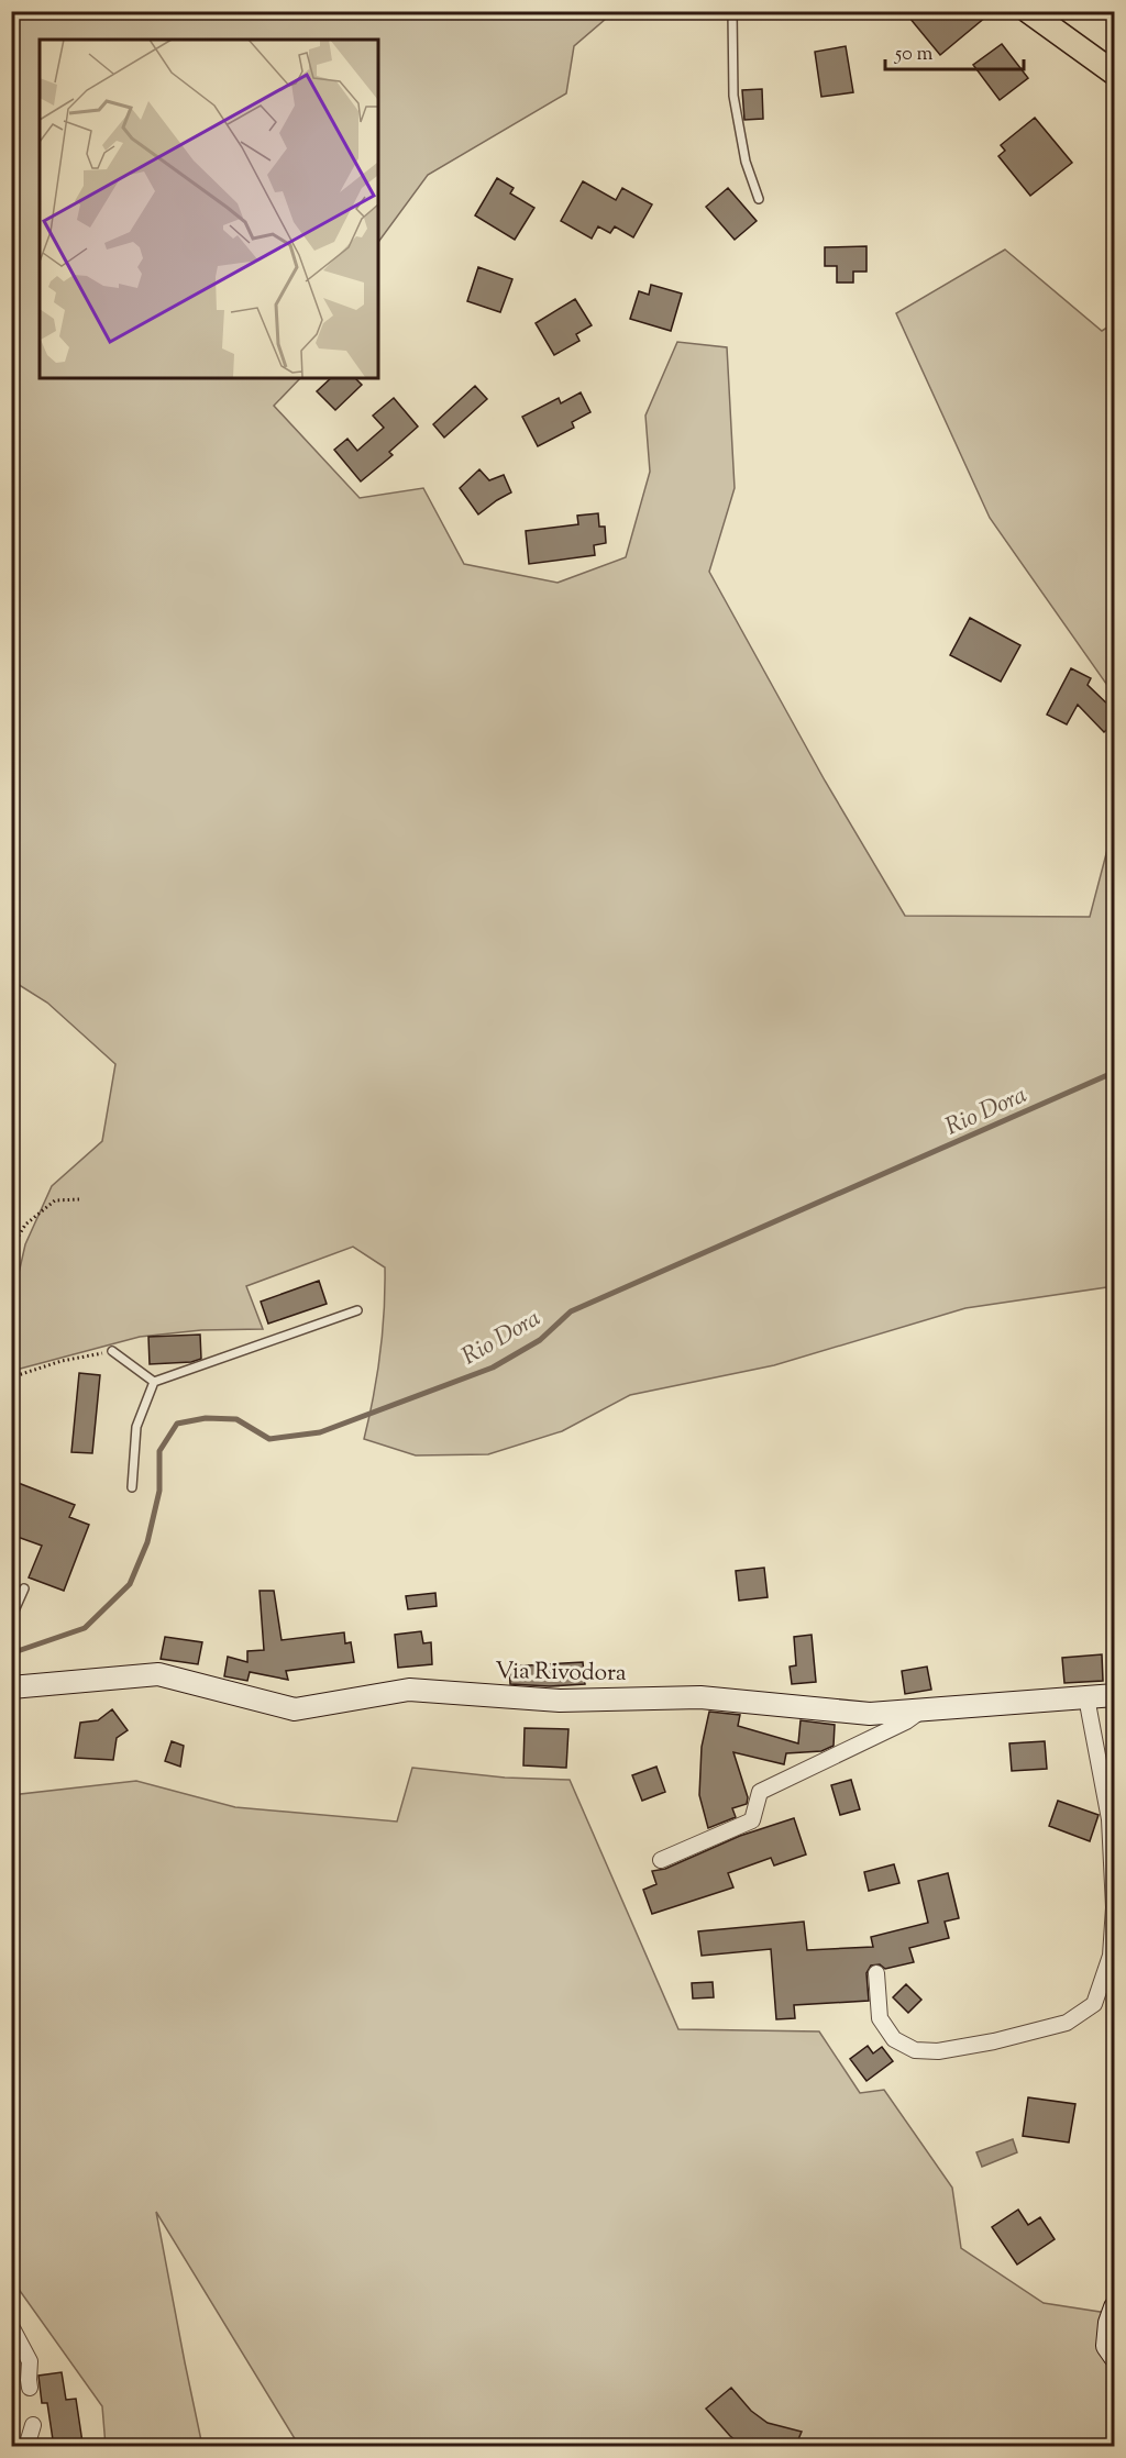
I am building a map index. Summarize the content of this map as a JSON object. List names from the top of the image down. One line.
{"streets":{"street":["Via Rivodora"]},"water":["Rio Dora"],"scale_bar":"50 m"}
